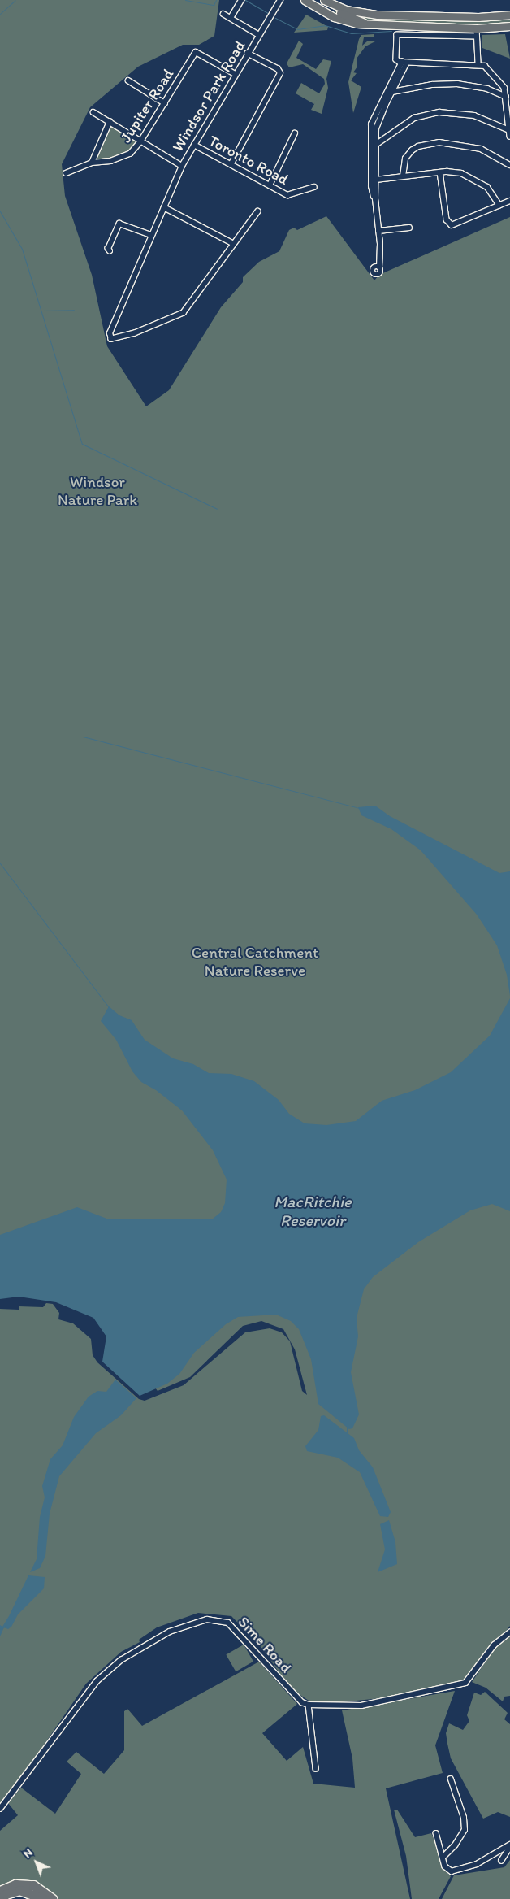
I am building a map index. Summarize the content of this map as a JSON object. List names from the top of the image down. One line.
{"streets":{"street":["Windsor Park Road","Jupiter Road","Toronto Road","Sime Road"]},"crossings":[["Windsor Park Road","Jupiter Road"],["Windsor Park Road","Toronto Road"]],"water":["MacRitchie Reservoir"],"parks":["Windsor Nature Park","Central Catchment Nature Reserve"],"north":"top left"}
